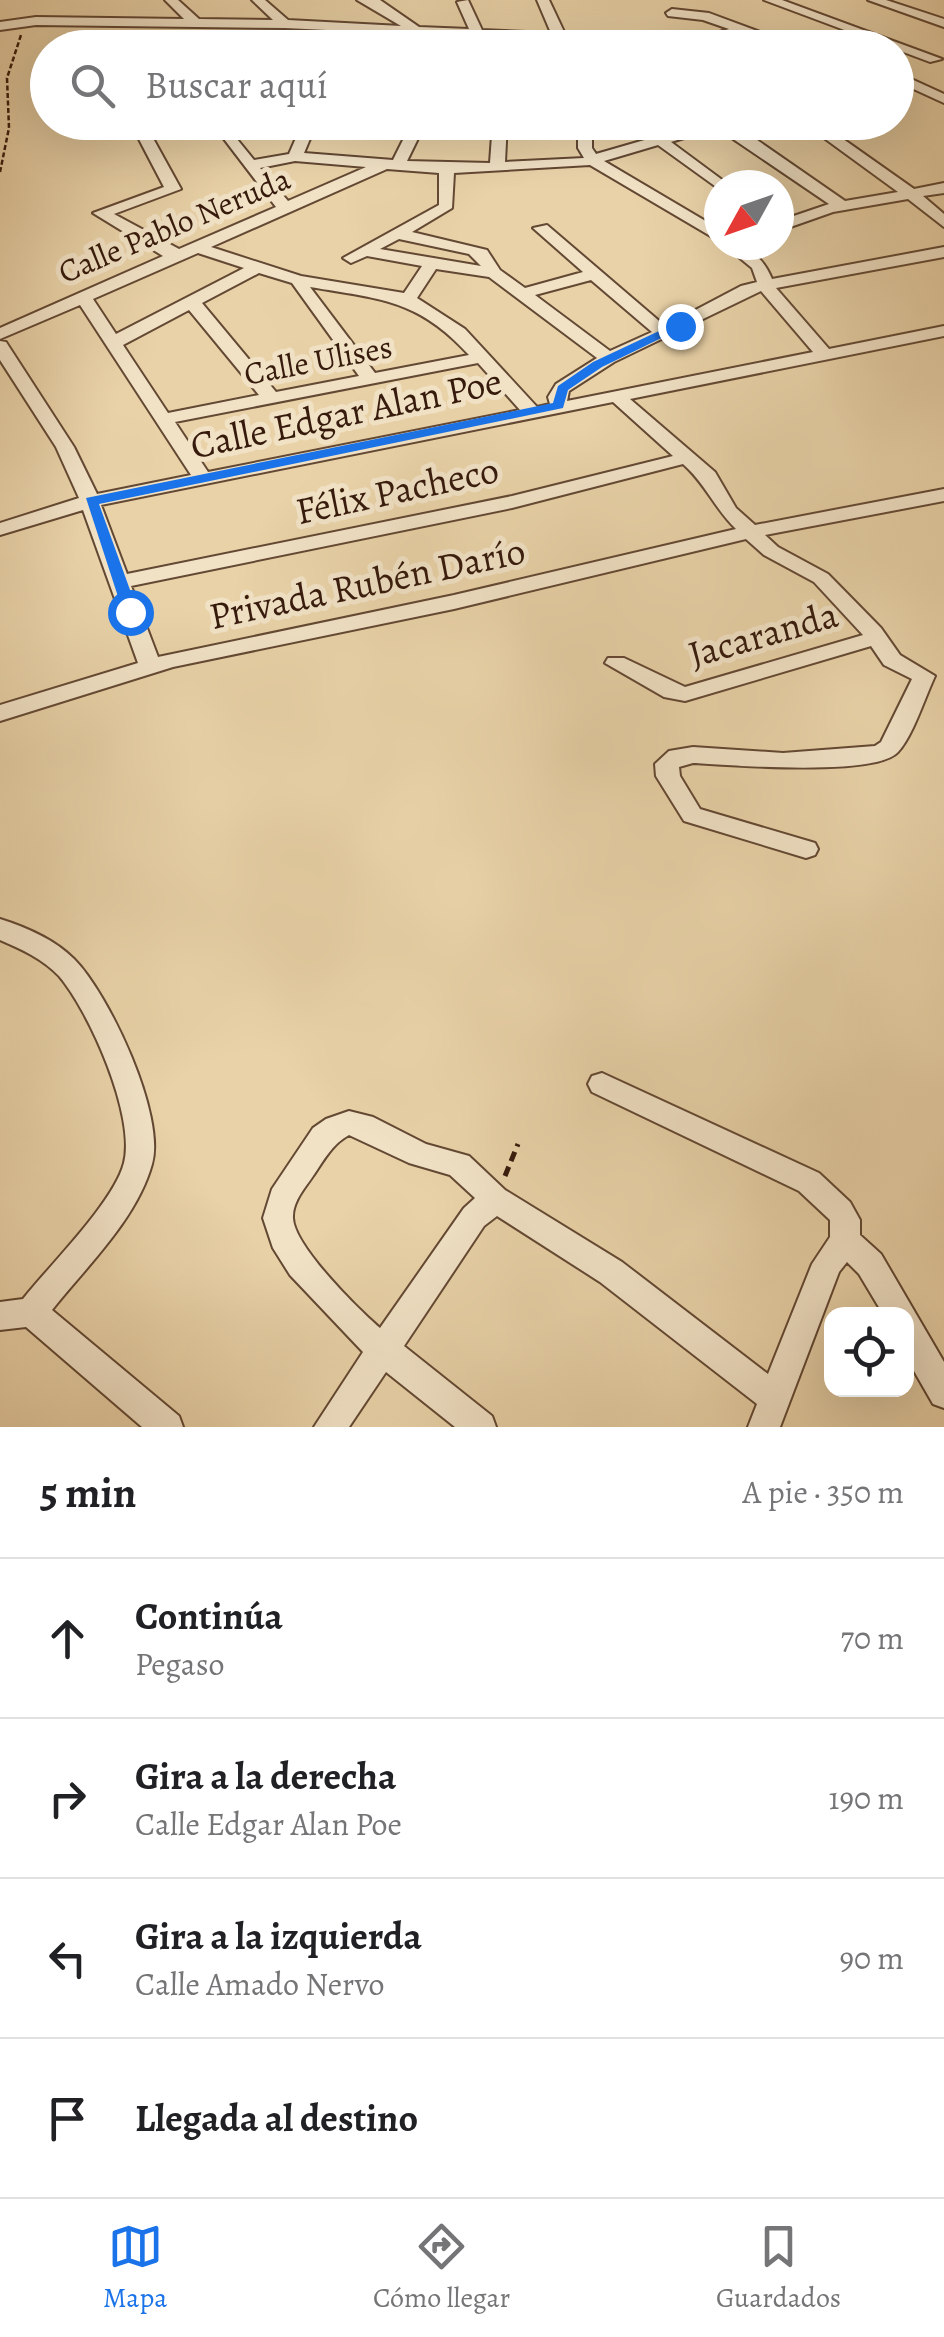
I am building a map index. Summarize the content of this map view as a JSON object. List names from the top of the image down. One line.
{"streets":{"street":["Calle Pablo Neruda","Calle Ulises","Calle Edgar Alan Poe","Félix Pacheco","Privada Rubén Darío","Jacaranda"]},"north":"bottom left","page":{"search":"Buscar aquí","heading":["5 min","A pie · 350 m"],"list":[["Continúa","Pegaso","70 m"],["Gira a la derecha","Calle Edgar Alan Poe","190 m"],["Gira a la izquierda","Calle Amado Nervo","90 m"],"Llegada al destino"],"nav":["Mapa","Cómo llegar","Guardados"]}}
